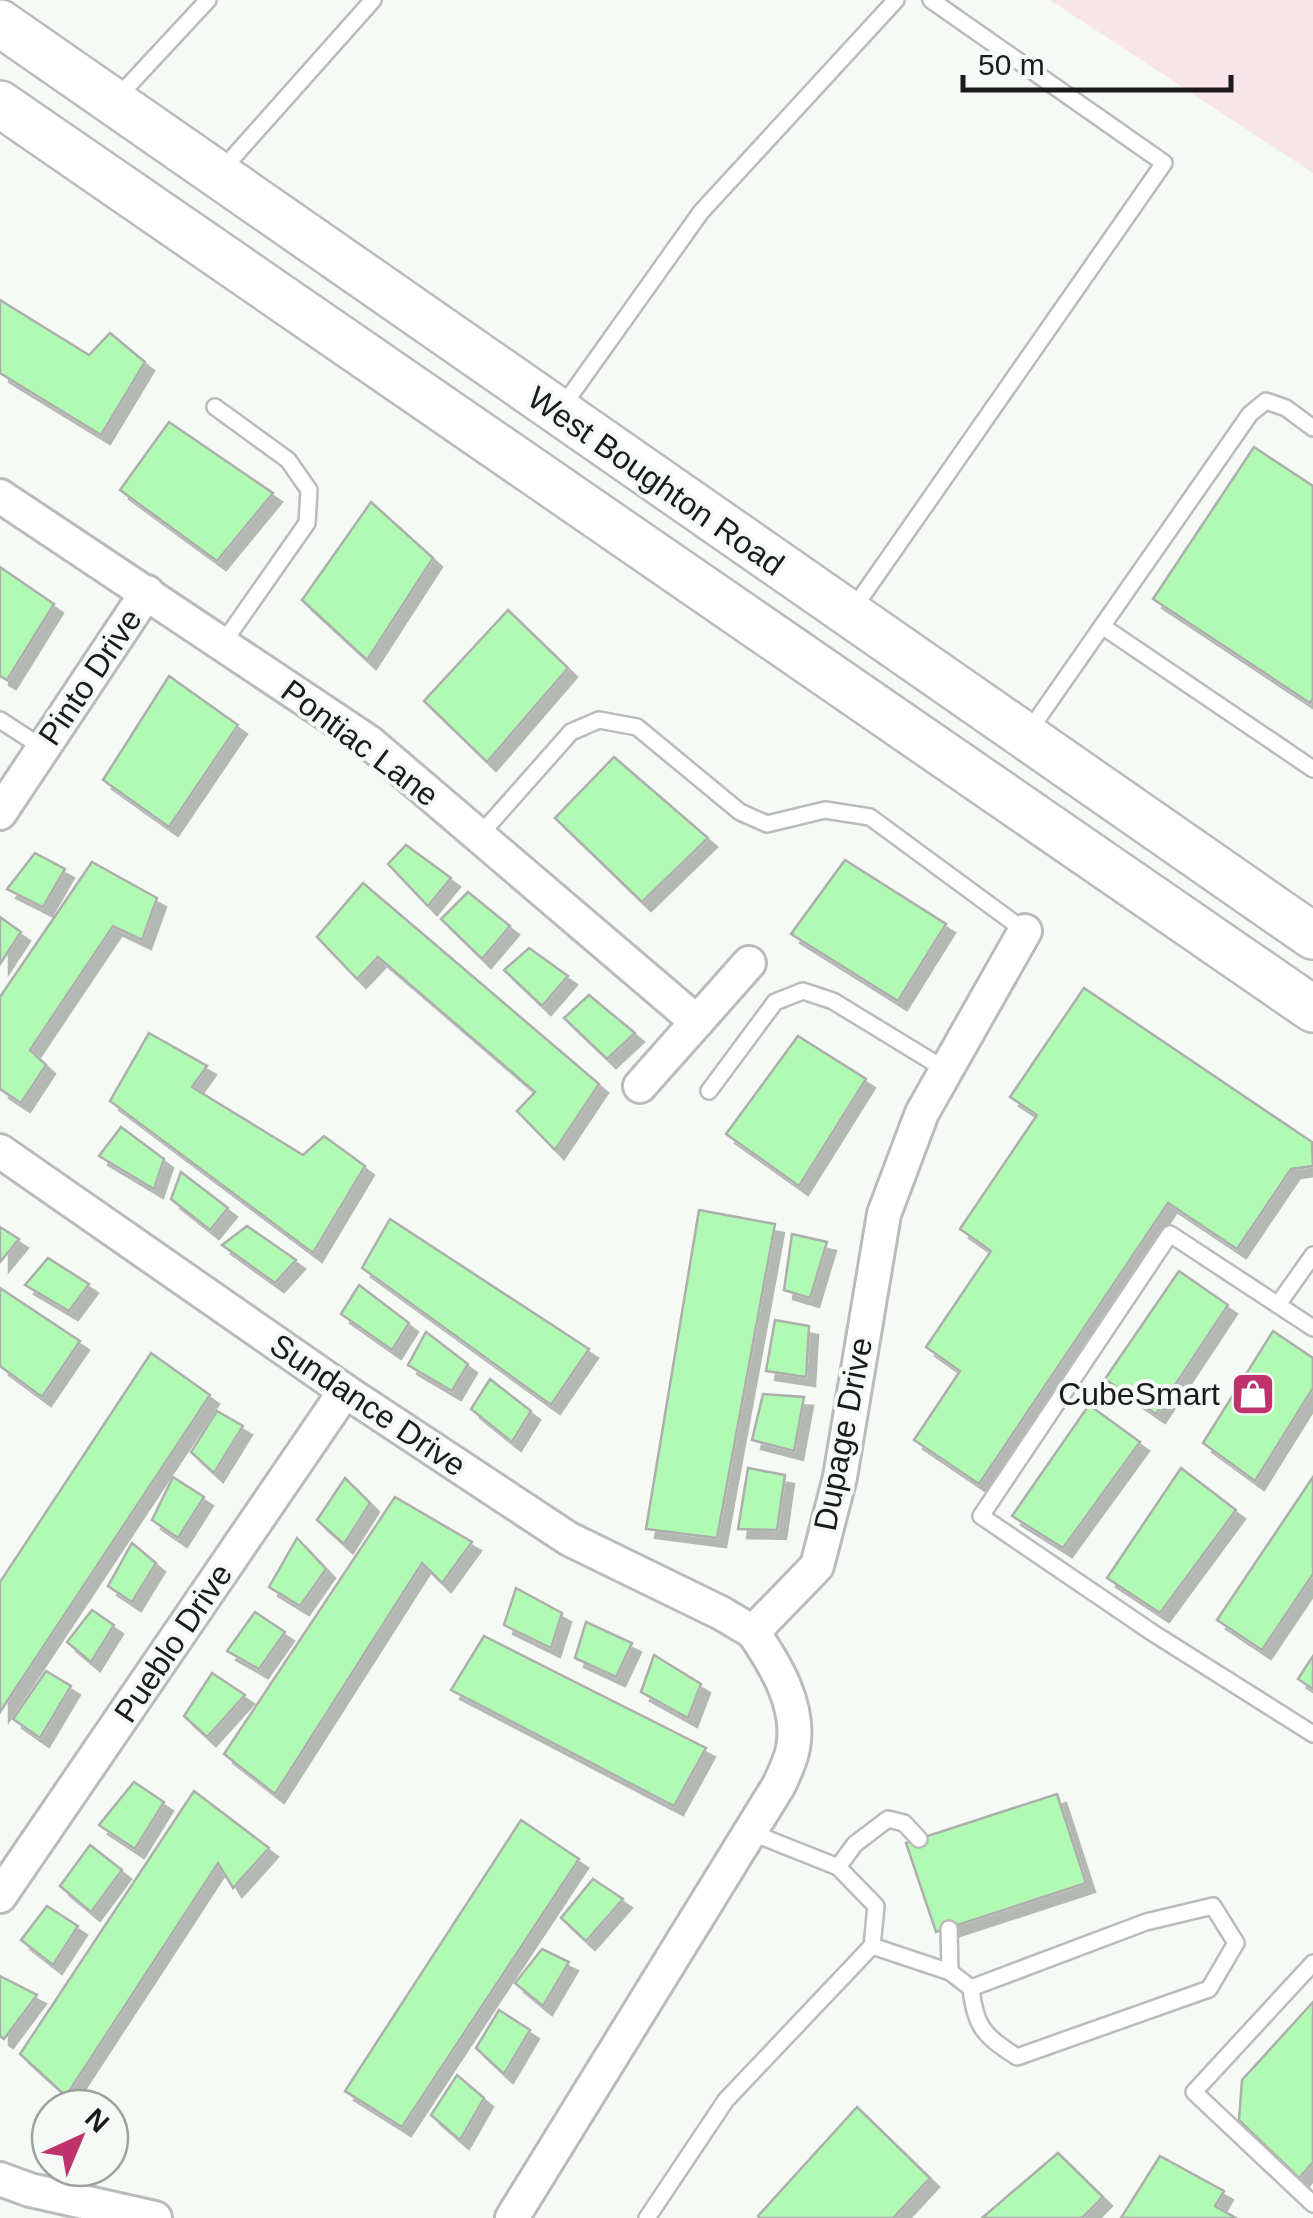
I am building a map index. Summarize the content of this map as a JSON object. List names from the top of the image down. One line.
{"streets":{"main road":["West Boughton Road"],"street":["Pinto Drive","Pontiac Lane","Sundance Drive","Dupage Drive","Pueblo Drive"]},"crossings":[["Pinto Drive","Pontiac Lane"],["Sundance Drive","Dupage Drive"],["Sundance Drive","Pueblo Drive"]],"places":{"shop":["CubeSmart"]},"scale_bar":"50 m","north":"top right"}
